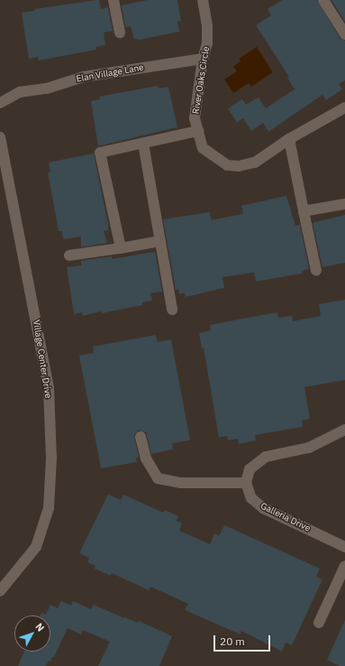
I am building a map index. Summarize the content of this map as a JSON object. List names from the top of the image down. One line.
{"streets":{"street":["Elan Village Lane","River Oaks Circle","Village Center Drive","Galleria Drive"]},"crossings":[["Elan Village Lane","River Oaks Circle"]],"scale_bar":"20 m","north":"top right"}
